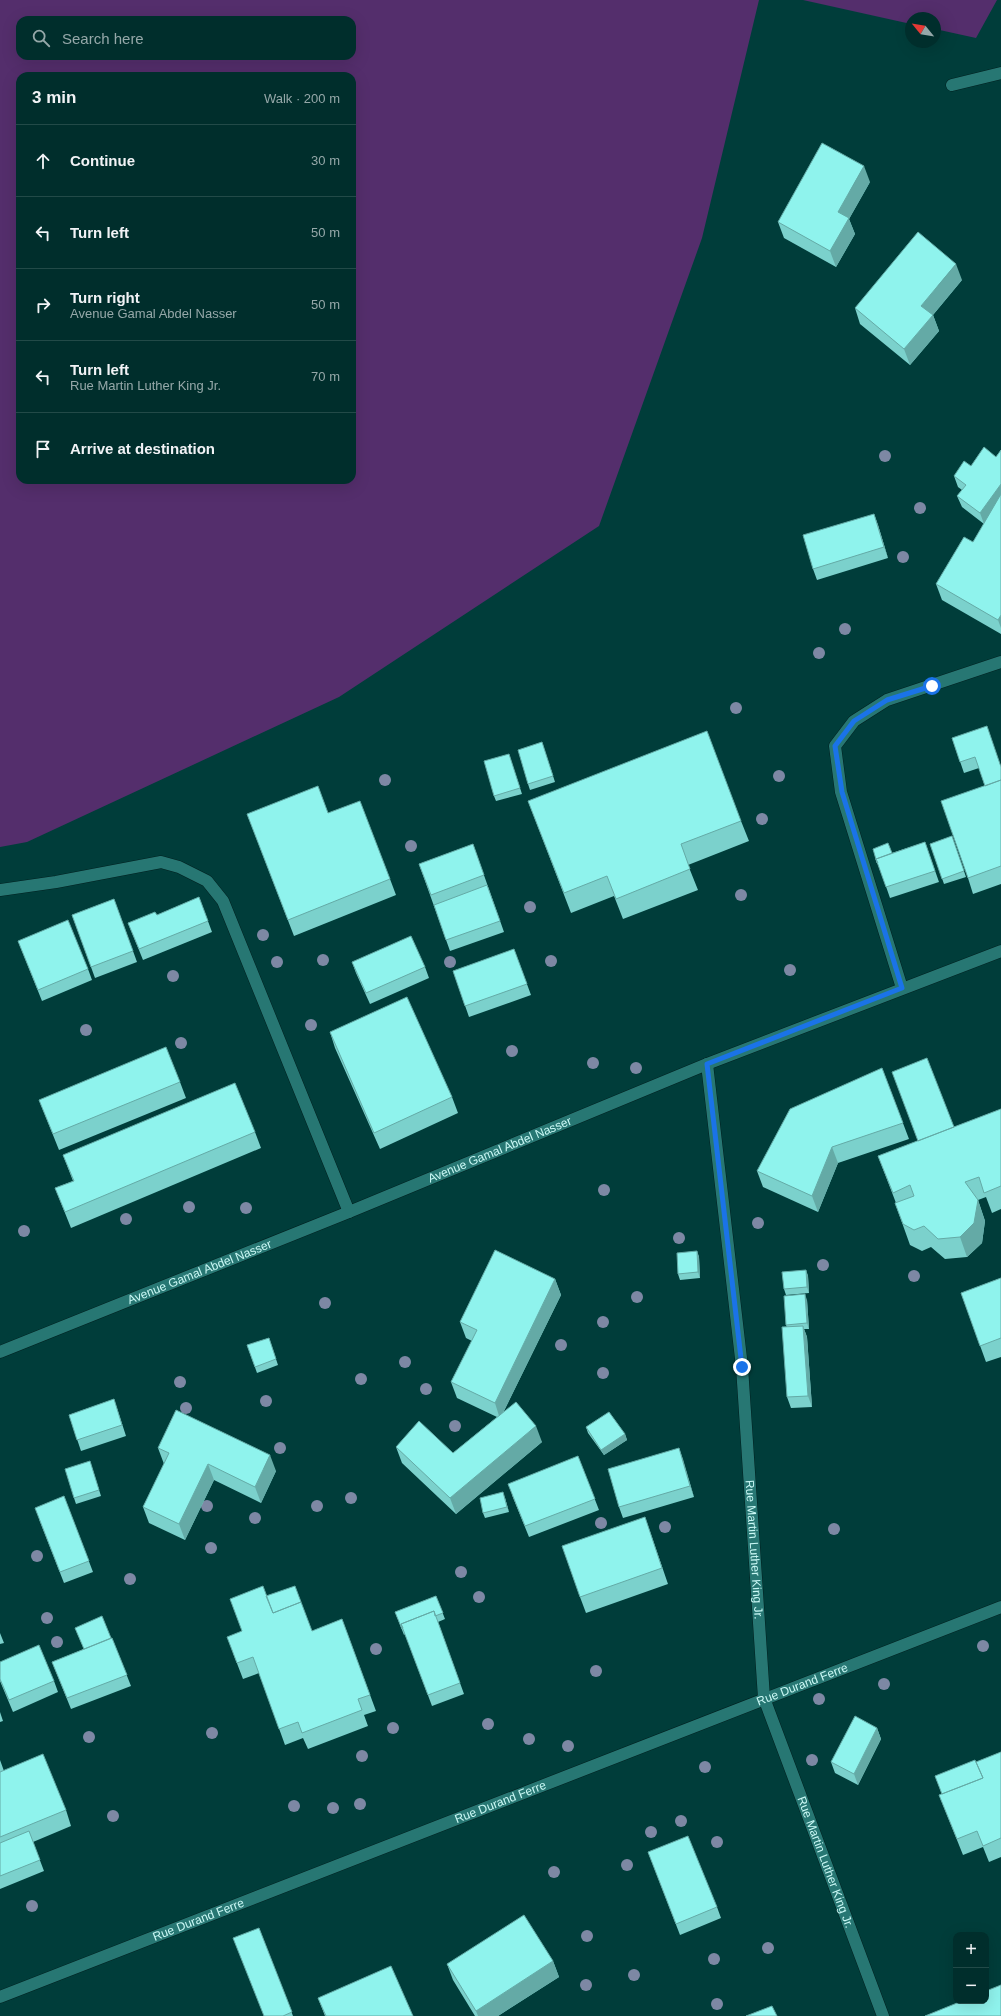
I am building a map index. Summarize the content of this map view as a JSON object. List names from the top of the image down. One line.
{"streets":{"street":["Avenue Gamal Abdel Nasser","Rue Martin Luther King Jr.","Rue Durand Ferre"]},"crossings":[["Avenue Gamal Abdel Nasser","Rue Martin Luther King Jr."],["Rue Martin Luther King Jr.","Rue Durand Ferre"]],"north":"top left","page":{"search":"Search here","heading":["3 min","Walk · 200 m"],"list":[["Continue","30 m"],["Turn left","50 m"],["Turn right","Avenue Gamal Abdel Nasser","50 m"],["Turn left","Rue Martin Luther King Jr.","70 m"],"Arrive at destination"],"map_buttons":["+","−"]}}
